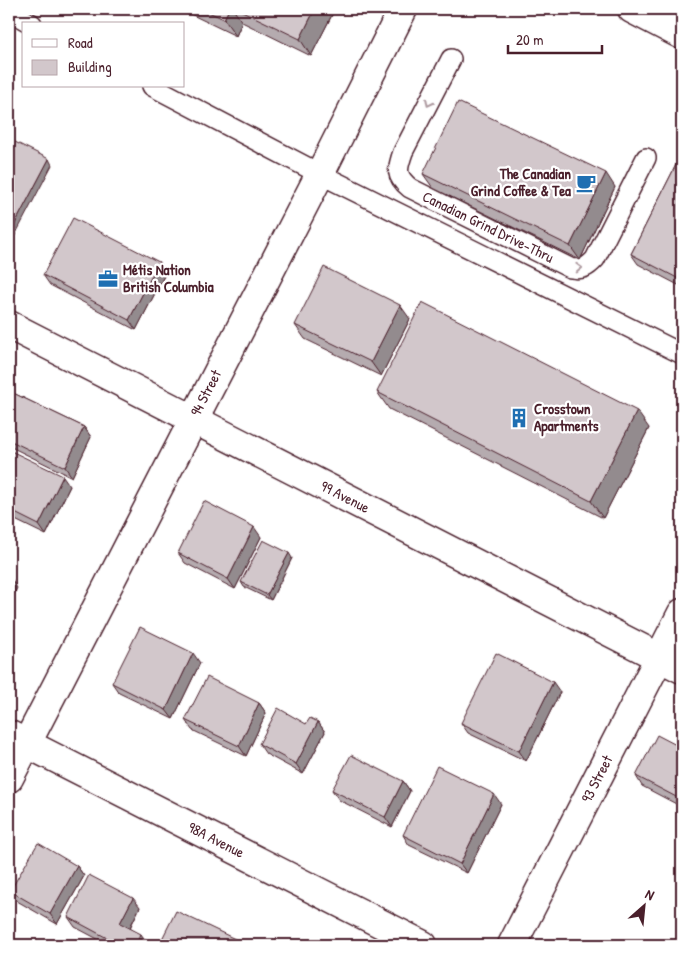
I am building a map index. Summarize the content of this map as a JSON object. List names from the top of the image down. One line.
{"streets":{"street":["94 Street","99 Avenue","93 Street","98A Avenue"],"lane":["Canadian Grind Drive-Thru"]},"crossings":[["94 Street","99 Avenue"],["94 Street","98A Avenue"],["99 Avenue","93 Street"]],"places":{"cafe":["The Canadian Grind Coffee & Tea"],"office":["Métis Nation British Columbia"],"building":["Crosstown Apartments"]},"legend":["Road","Building"],"scale_bar":"20 m","north":"top right"}
